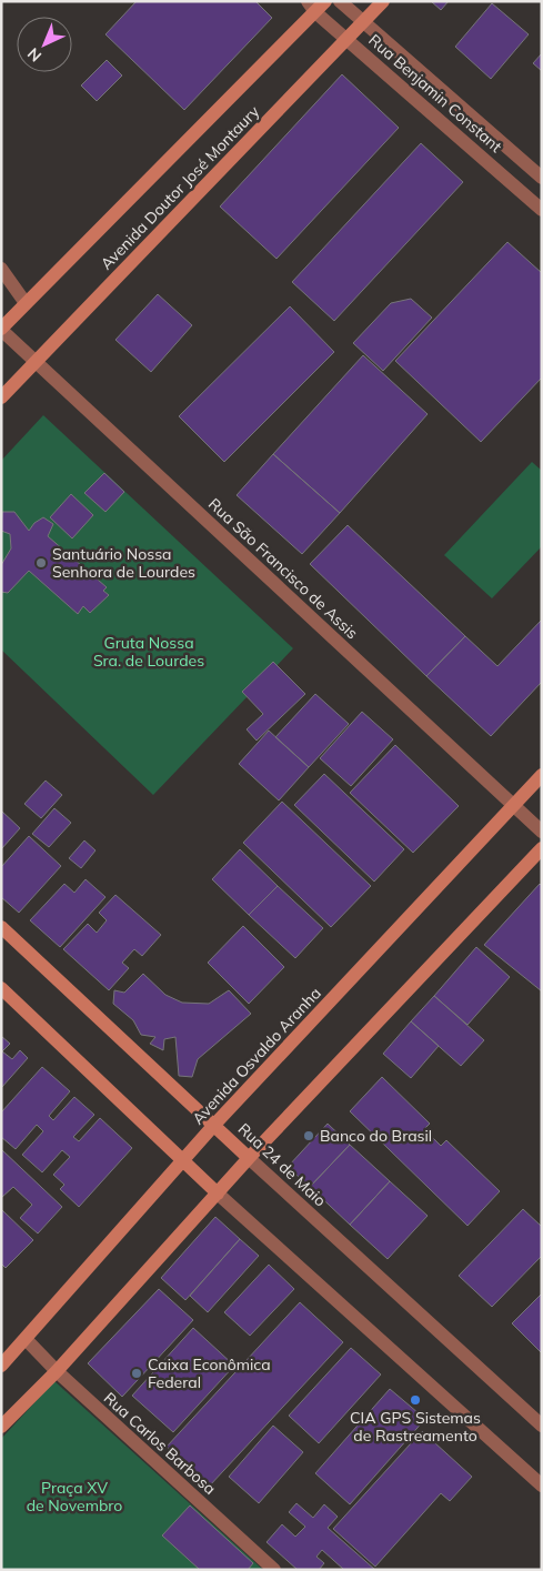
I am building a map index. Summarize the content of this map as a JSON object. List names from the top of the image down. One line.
{"streets":{"street":["Rua Benjamin Constant","Avenida Doutor José Montaury","Rua São Francisco de Assis","Avenida Osvaldo Aranha","Rua 24 de Maio","Rua Carlos Barbosa"]},"crossings":[["Rua Benjamin Constant","Avenida Doutor José Montaury"],["Avenida Doutor José Montaury","Rua São Francisco de Assis"],["Rua São Francisco de Assis","Avenida Osvaldo Aranha"],["Avenida Osvaldo Aranha","Rua 24 de Maio"],["Avenida Osvaldo Aranha","Rua Carlos Barbosa"]],"parks":["Gruta Nossa Sra. de Lourdes","Praça XV de Novembro"],"places":["Santuário Nossa Senhora de Lourdes","Banco do Brasil","Caixa Econômica Federal","CIA GPS Sistemas de Rastreamento"],"north":"bottom left"}
